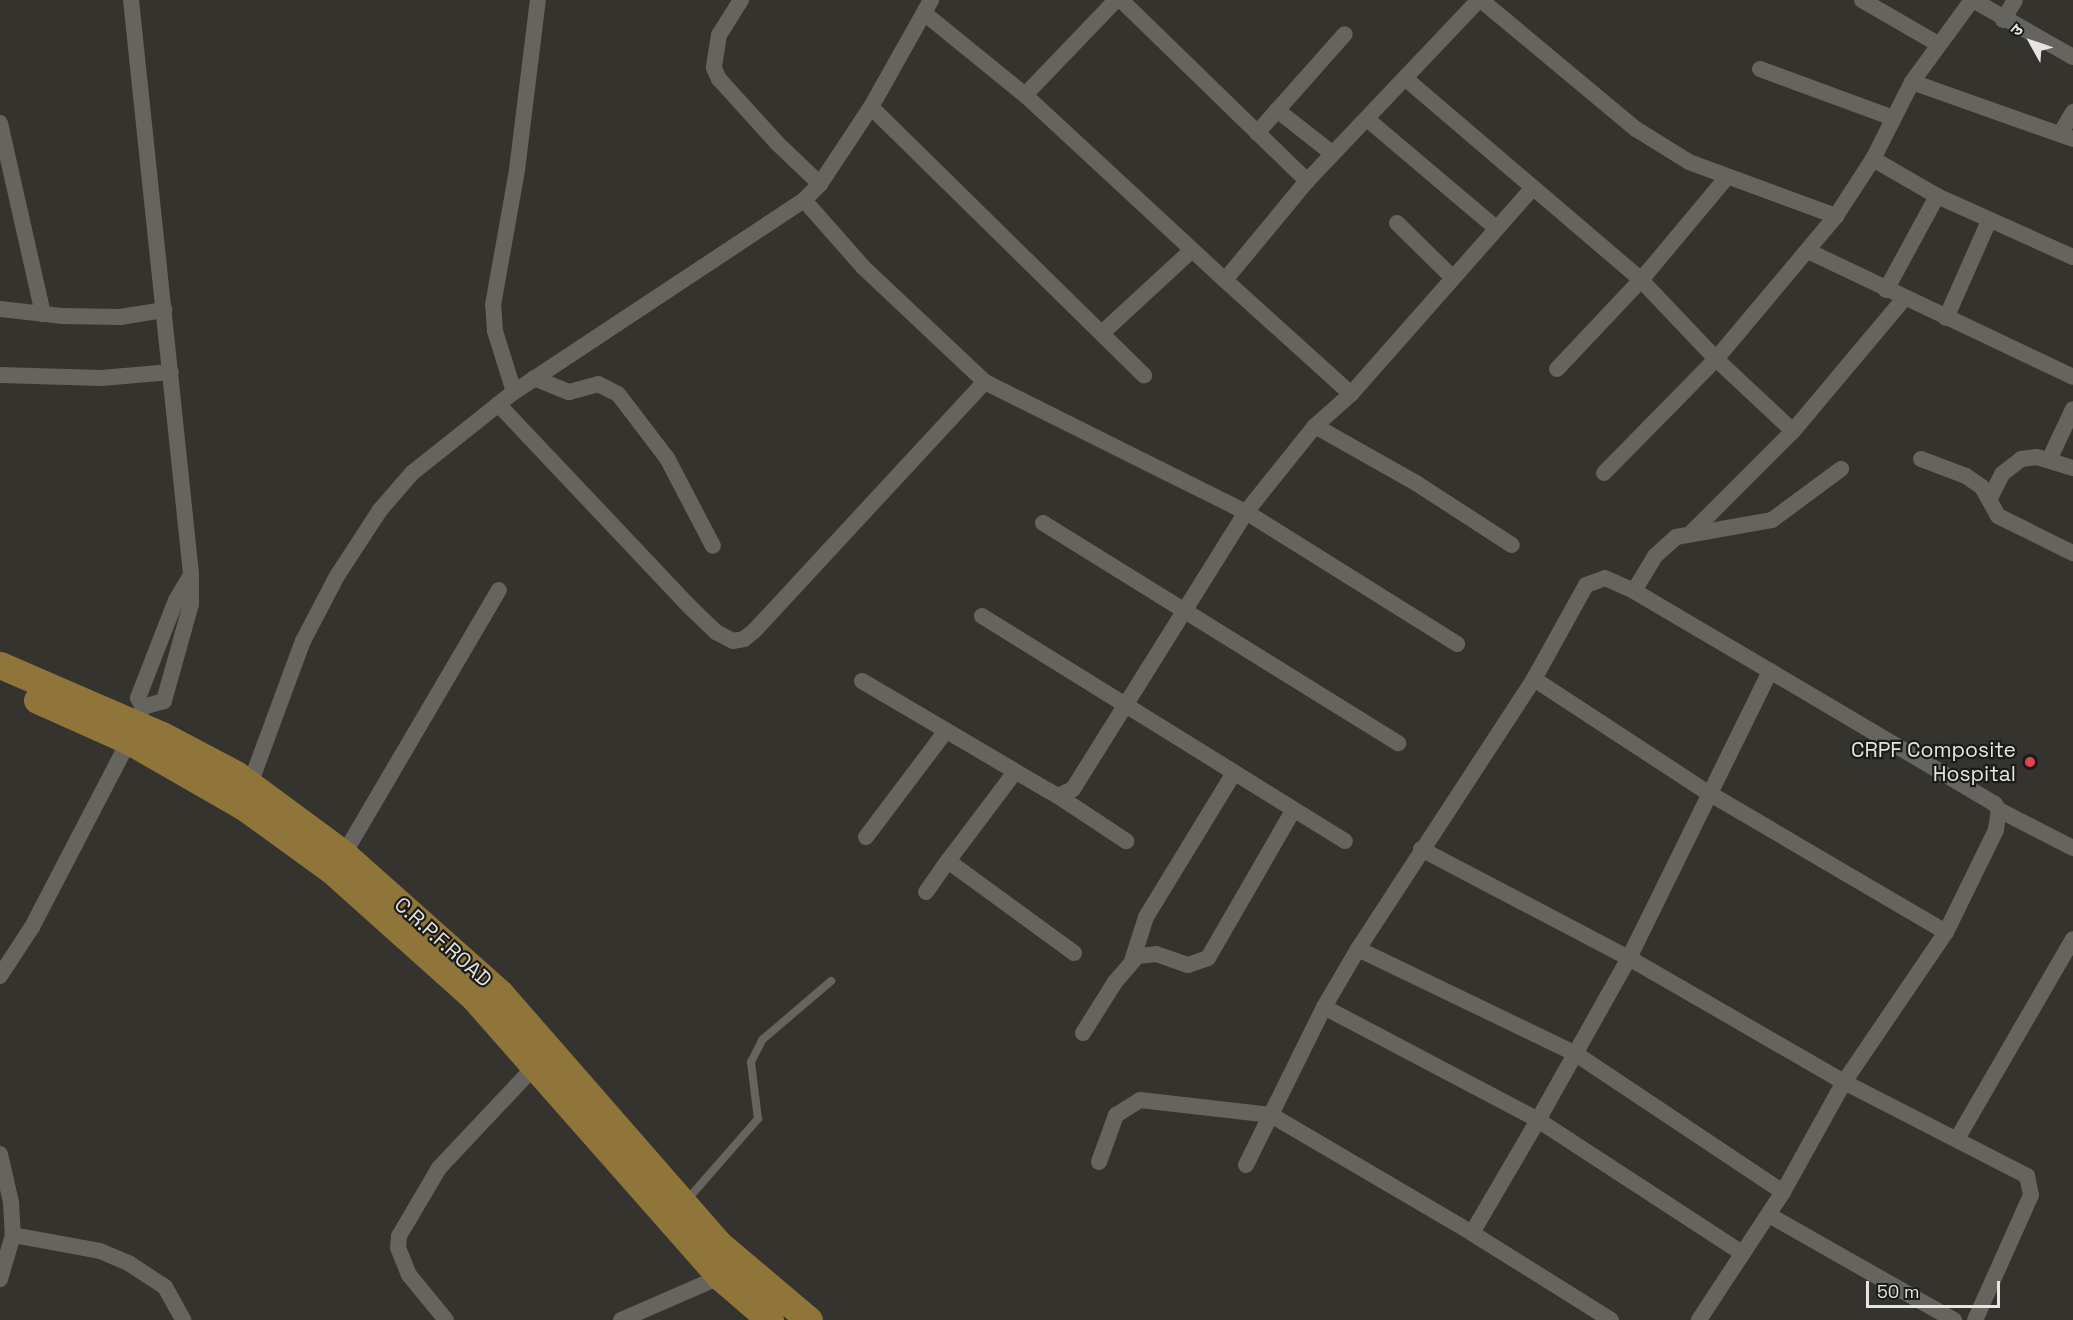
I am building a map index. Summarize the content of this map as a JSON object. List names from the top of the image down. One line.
{"streets":{"main road":["C.R.P.F.ROAD"]},"places":["CRPF Composite Hospital"],"scale_bar":"50 m","north":"top left"}
